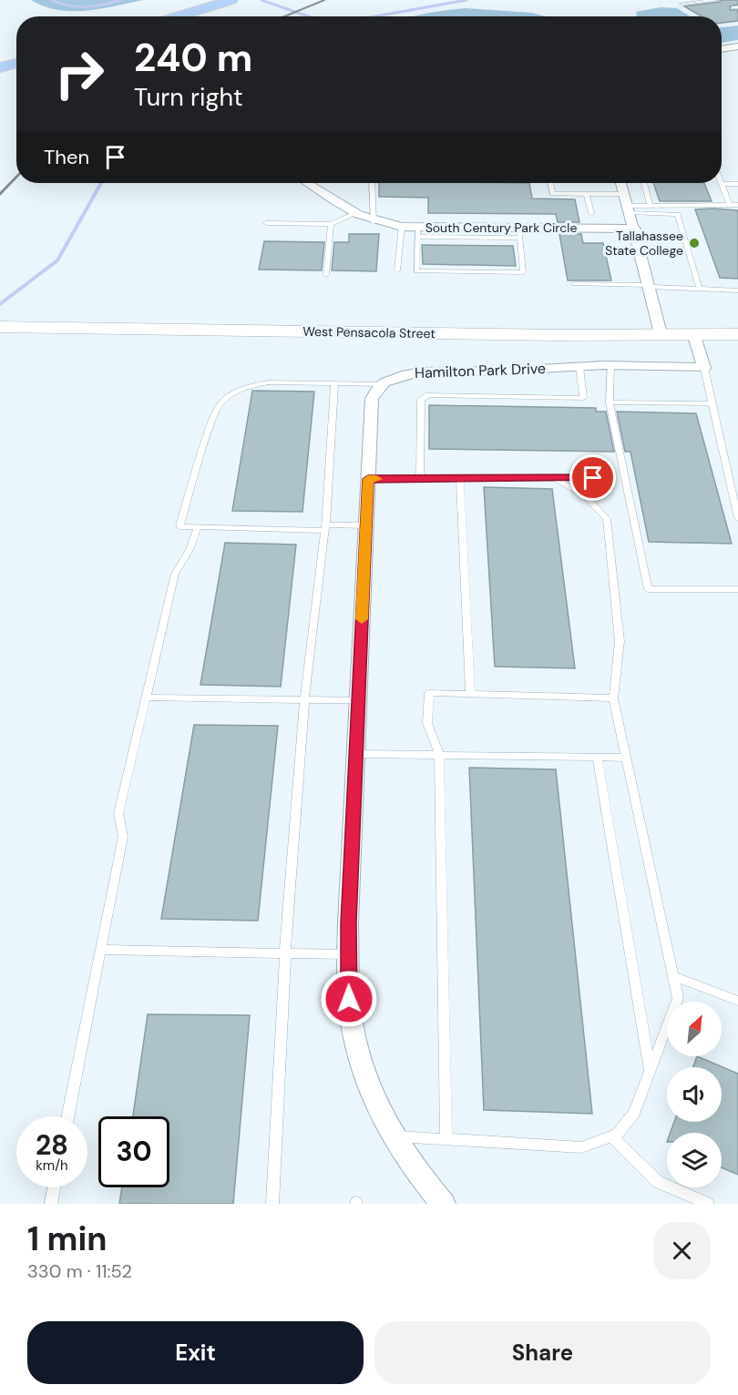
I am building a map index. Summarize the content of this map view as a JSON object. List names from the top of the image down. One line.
{"streets":{"main road":["West Pensacola Street"],"street":["South Century Park Circle","Hamilton Park Drive"]},"places":["Tallahassee State College"],"north":"top right","page":{"turn":["240 m","Turn right"],"then":"Then","speed":"28 km/h","limit":"30","heading":["1 min","330 m · 11:52"],"buttons":["Exit","Share"]}}
